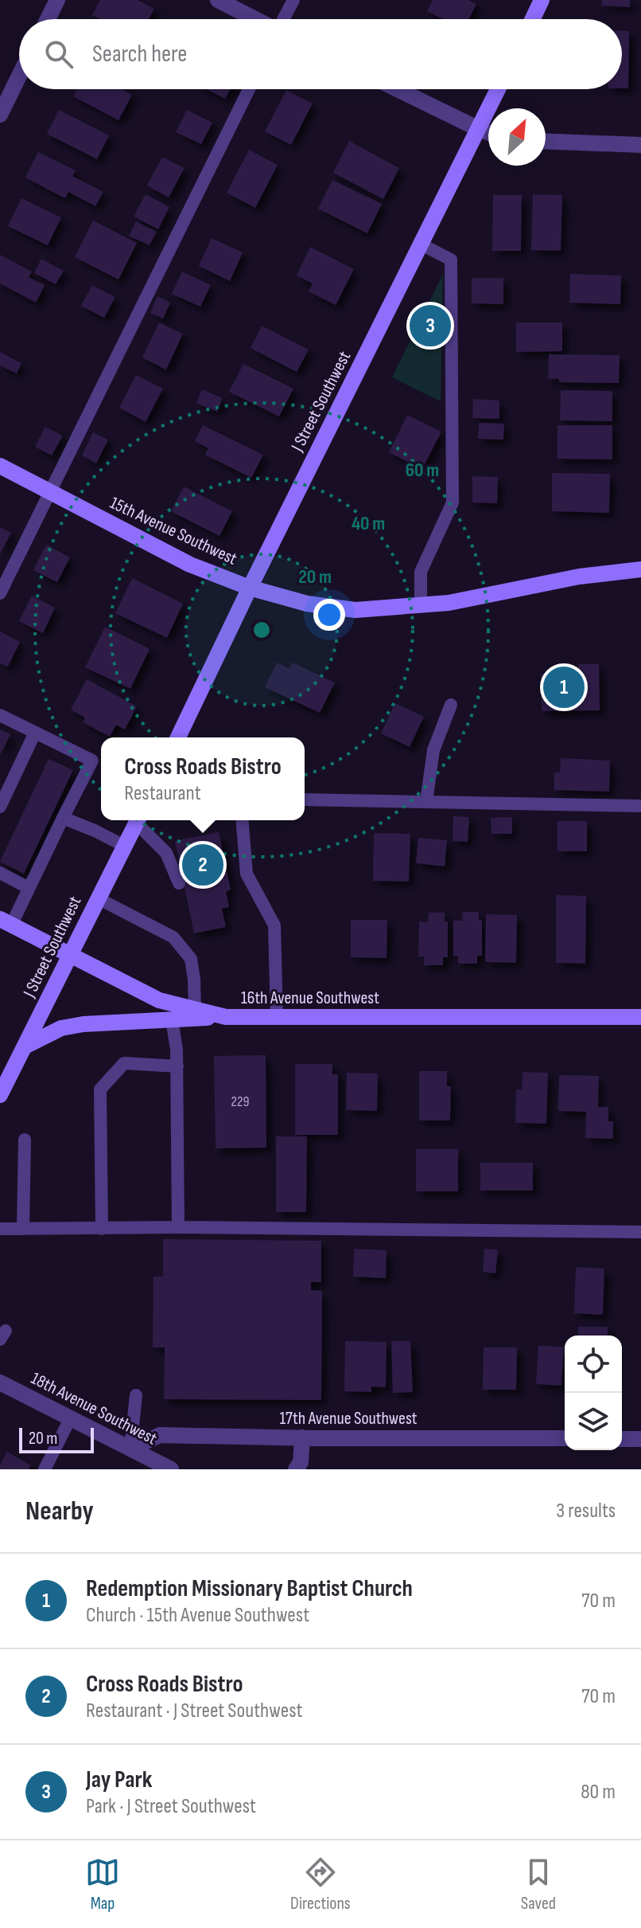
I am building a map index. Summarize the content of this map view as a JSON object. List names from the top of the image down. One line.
{"streets":{"main road":["J Street Southwest","15th Avenue Southwest","16th Avenue Southwest"],"street":["18th Avenue Southwest","17th Avenue Southwest"]},"crossings":[["J Street Southwest","15th Avenue Southwest"],["J Street Southwest","16th Avenue Southwest"],["18th Avenue Southwest","17th Avenue Southwest"]],"house_numbers":["229"],"scale_bar":"20 m","north":"top right","page":{"search":"Search here","pins":["3","1","2"],"popup":["Cross Roads Bistro","Restaurant"],"scale":"20 m","heading":["Nearby","3 results"],"list":[{"mark":"1","name":"Redemption Missionary Baptist Church","note":"Church · 15th Avenue Southwest","value":"70 m"},{"mark":"2","name":"Cross Roads Bistro","note":"Restaurant · J Street Southwest","value":"70 m"},{"mark":"3","name":"Jay Park","note":"Park · J Street Southwest","value":"80 m"}],"nav":["Map","Directions","Saved"]},"rings":["60 m","40 m","20 m"]}
